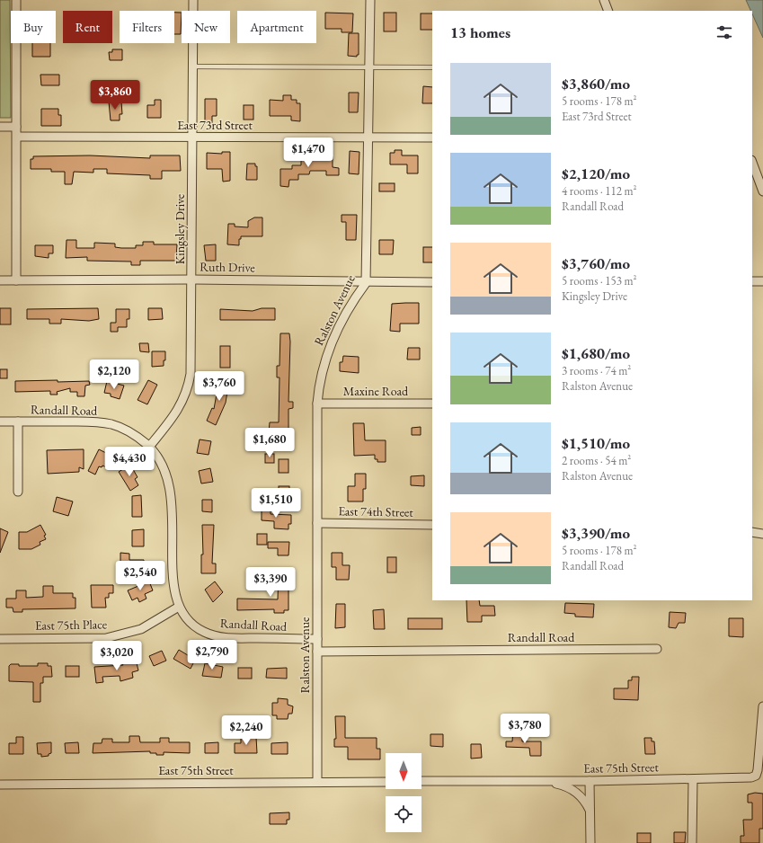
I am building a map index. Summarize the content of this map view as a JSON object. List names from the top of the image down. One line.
{"streets":{"street":["East 73rd Street","Kingsley Drive","Ruth Drive","Ralston Avenue","Maxine Road","Randall Road","East 74th Street","East 75th Place","East 75th Street"]},"crossings":[["East 73rd Street","Kingsley Drive"],["East 73rd Street","Ralston Avenue"],["Kingsley Drive","Ruth Drive"],["Kingsley Drive","Randall Road"],["Ruth Drive","Ralston Avenue"],["Ralston Avenue","Maxine Road"],["Ralston Avenue","Randall Road"],["Ralston Avenue","East 74th Street"],["Ralston Avenue","East 75th Street"],["Randall Road","East 75th Place"]],"north":"bottom","page":{"chip":["Buy","Rent","Filters","New","Apartment"],"heading":"13 homes","list":[{"name":"$3,860/mo","note":"5 rooms · 178 m² · East 73rd Street"},{"name":"$2,120/mo","note":"4 rooms · 112 m² · Randall Road"},{"name":"$3,760/mo","note":"5 rooms · 153 m² · Kingsley Drive"},{"name":"$1,680/mo","note":"3 rooms · 74 m² · Ralston Avenue"},{"name":"$1,510/mo","note":"2 rooms · 54 m² · Ralston Avenue"},{"name":"$3,390/mo","note":"5 rooms · 178 m² · Randall Road"}],"price":["$3,860","$1,470","$2,120","$3,760","$1,680","$4,430","$1,510","$2,540","$3,390","$2,790","$3,020","$3,780","$2,240"]}}
